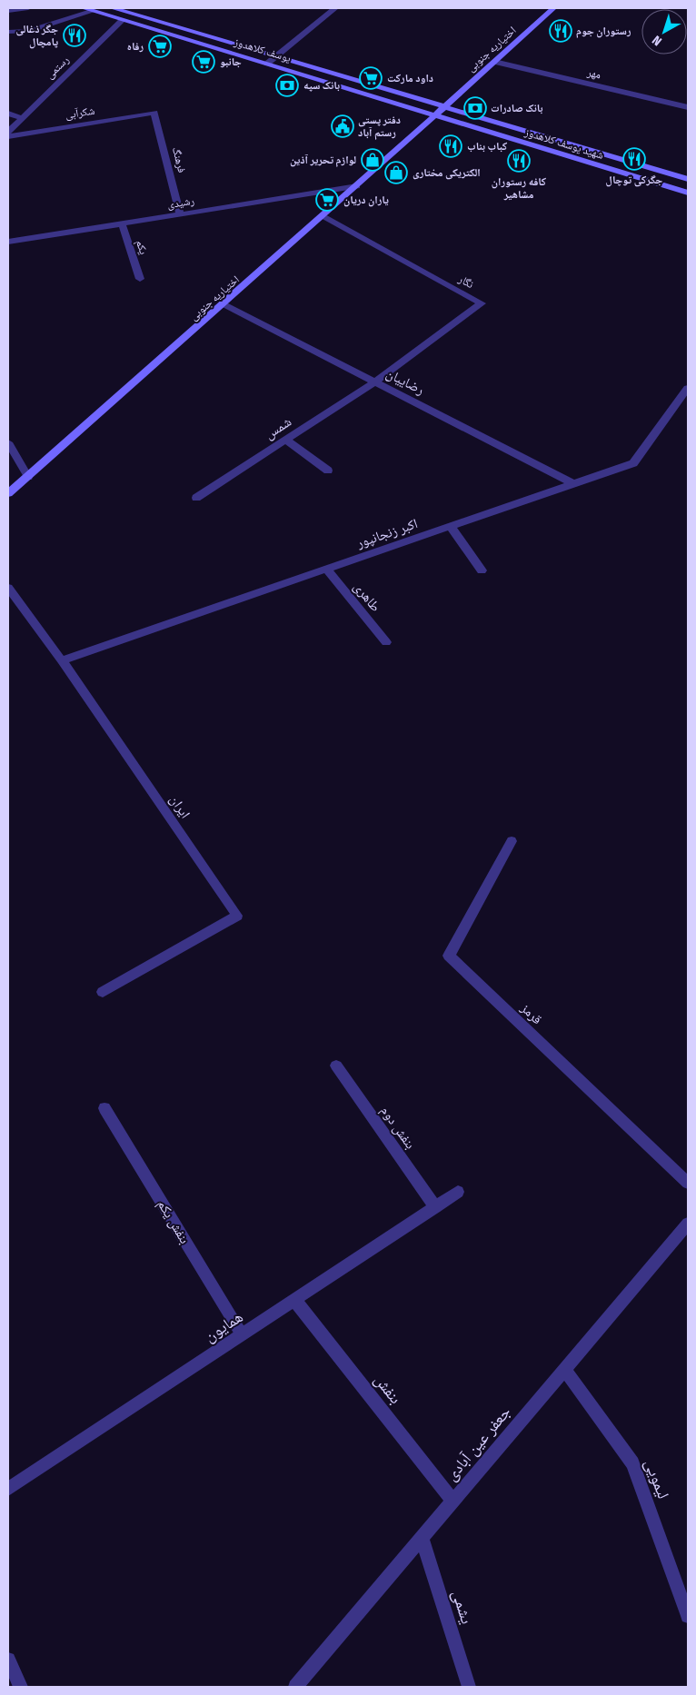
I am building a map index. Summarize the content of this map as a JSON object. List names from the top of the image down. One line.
{"streets":{"main road":["اختیاریه جنوبی","یوسف کلاهدوز","شهید یوسف کلاهدوز"],"street":["رستمی","مهر","شکرآبی","فرهنگ","رشیدی","یکم","نگار","رضاییان","شمس","اکبر زنجانپور","طاهری","ایران","قرمز","بنفش دوم","بنفش یکم","همایون","بنفش","جعفر عین آبادی","لیمویی","یشمی"]},"crossings":[["اختیاریه جنوبی","یوسف کلاهدوز"],["اختیاریه جنوبی","مهر"],["اختیاریه جنوبی","شهید یوسف کلاهدوز"],["اختیاریه جنوبی","رشیدی"],["اختیاریه جنوبی","نگار"],["اختیاریه جنوبی","رضاییان"],["یوسف کلاهدوز","رستمی"],["یوسف کلاهدوز","شهید یوسف کلاهدوز"],["شکرآبی","فرهنگ"],["فرهنگ","رشیدی"],["رشیدی","یکم"],["نگار","رضاییان"],["نگار","شمس"],["رضاییان","شمس"],["رضاییان","اکبر زنجانپور"],["اکبر زنجانپور","طاهری"],["اکبر زنجانپور","ایران"],["بنفش دوم","همایون"],["بنفش یکم","همایون"],["همایون","بنفش"],["بنفش","جعفر عین آبادی"],["جعفر عین آبادی","لیمویی"],["جعفر عین آبادی","یشمی"]],"places":{"restaurant":["رستوران جوم","جگر ذغالی پامچال","کباب بناب","جگرکی توچال","کافه رستوران مشاهیر"],"supermarket":["رفاه","جانبو","داود مارکت","یاران دریان"],"bank":["بانک سپه","بانک صادرات"],"public building":["دفتر پستی رستم آباد"],"shop":["لوازم تحریر آذین","الکتریکی مختاری"]},"north":"bottom left"}
